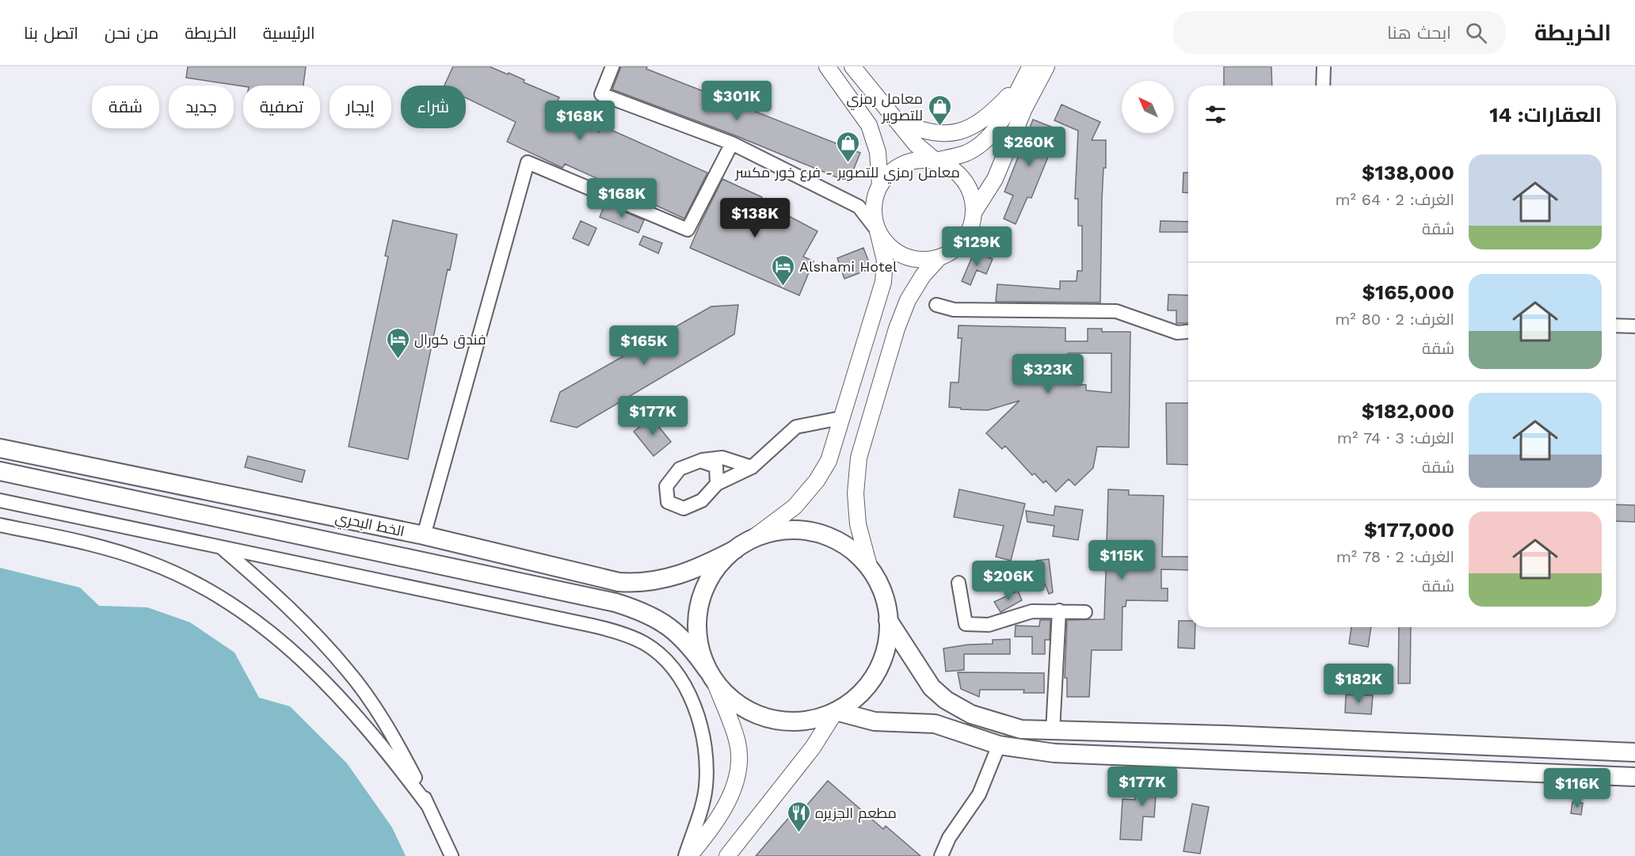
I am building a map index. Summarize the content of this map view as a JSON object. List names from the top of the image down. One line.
{"streets":{"highway":["الخط البحري"]},"places":{"shop":["معامل رمزي للتصوير","معامل رمزي للتصوير - فرع خور مكسر"],"hotel":["Alshami Hotel","فندق كورال"],"restaurant":["مطعم الجزيره"]},"north":"top left","page":{"header":"الخريطة","search":"ابحث هنا","nav":["الرئيسية","الخريطة","من نحن","اتصل بنا"],"price":["$301K","$168K","$260K","$168K","$138K","$129K","$165K","$323K","$177K","$115K","$206K","$182K","$177K","$116K"],"chip":["شراء","إيجار","تصفية","جديد","شقة"],"heading":"العقارات: 14","list":[{"name":"$138,000","note":"الغرف: 2 · 64 m² · شقة"},{"name":"$165,000","note":"الغرف: 2 · 80 m² · شقة"},{"name":"$182,000","note":"الغرف: 3 · 74 m² · شقة"},{"name":"$177,000","note":"الغرف: 2 · 78 m² · شقة"}]}}
